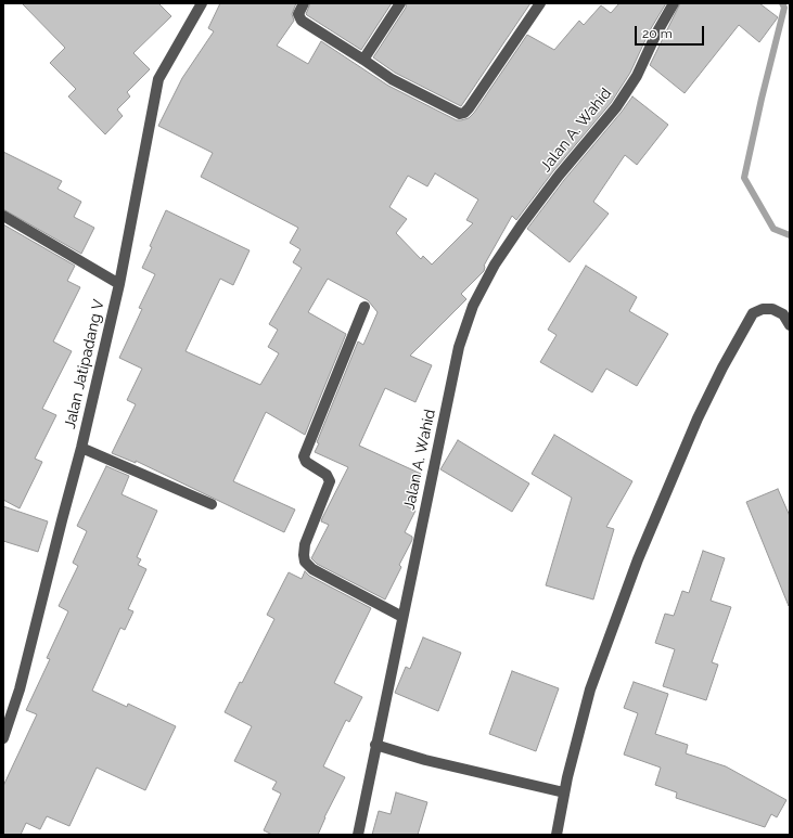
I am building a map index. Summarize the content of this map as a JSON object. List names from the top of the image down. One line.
{"streets":{"street":["Jalan A. Wahid","Jalan Jatipadang V"]},"scale_bar":"20 m"}
